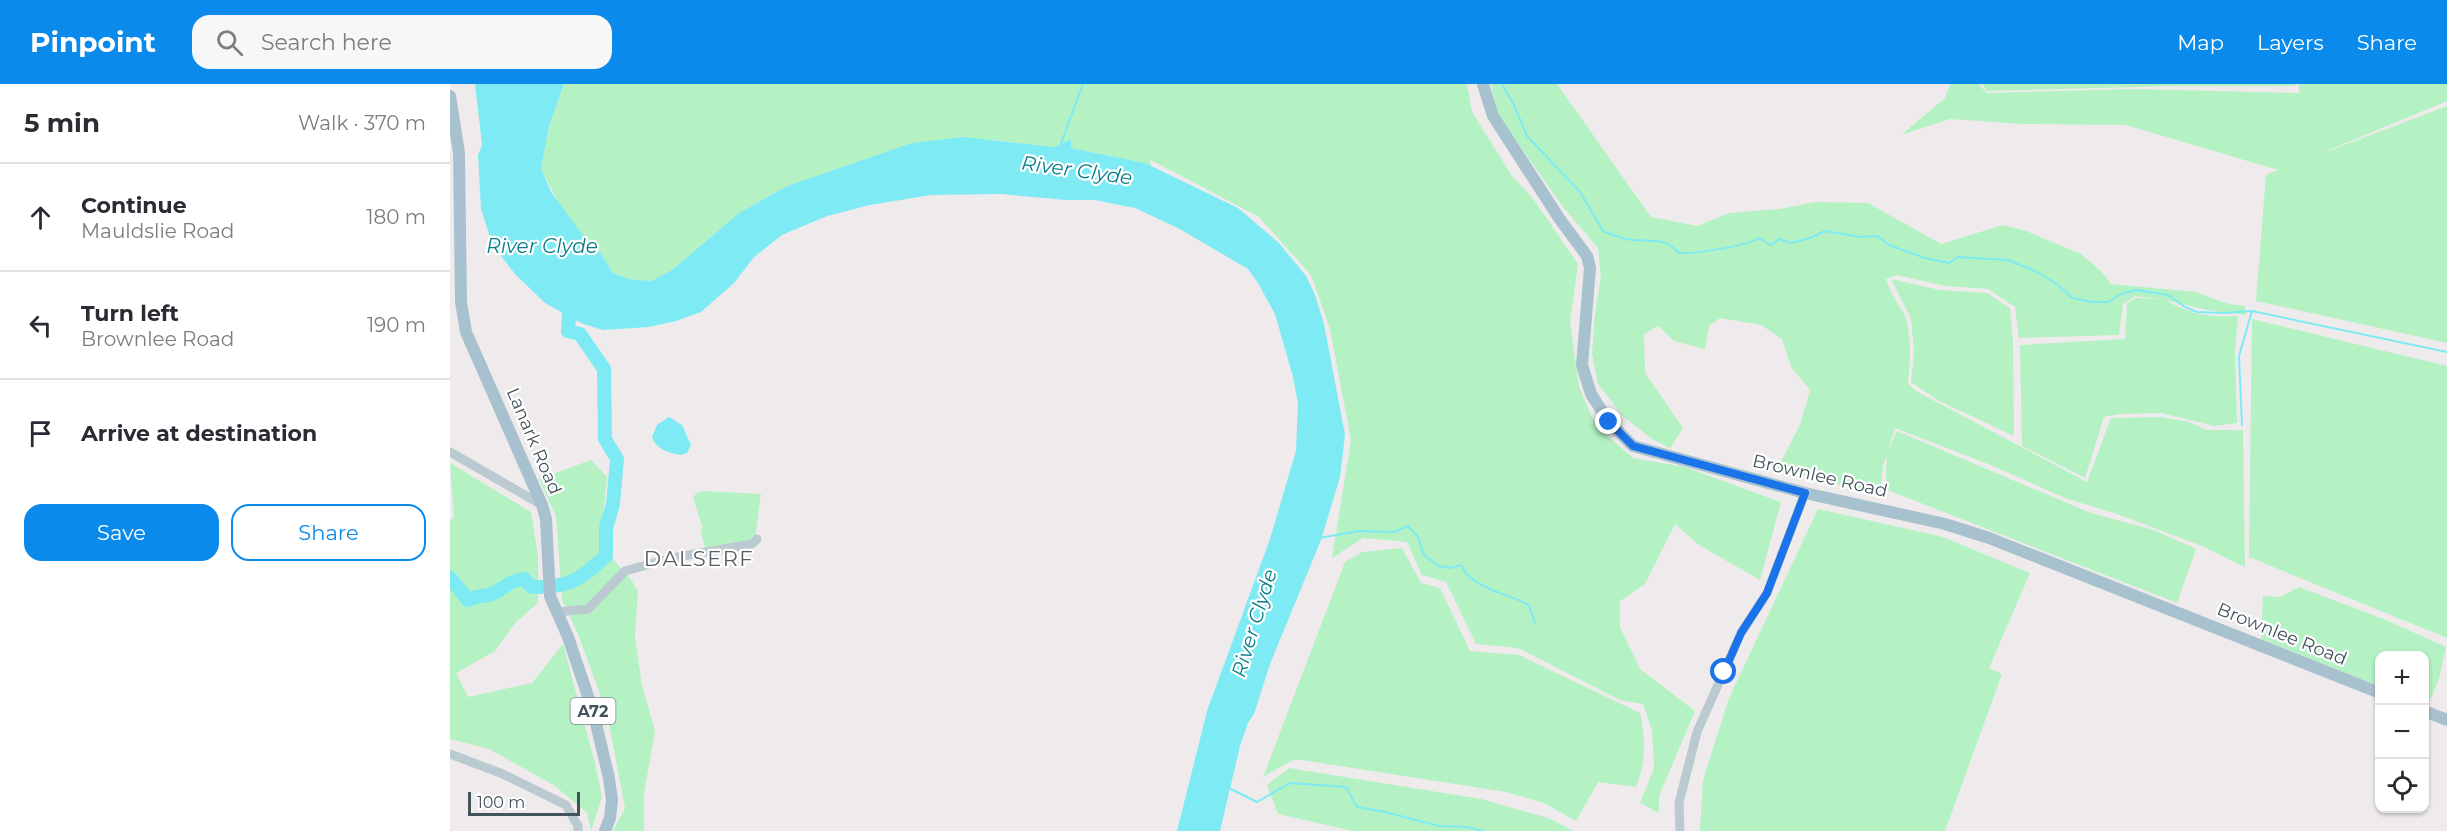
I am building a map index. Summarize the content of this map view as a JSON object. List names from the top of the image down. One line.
{"streets":{"main road":["Lanark Road","Brownlee Road","A72"]},"districts":["DALSERF"],"water":["River Clyde"],"scale_bar":"100 m","page":{"header":"Pinpoint","search":"Search here","nav":["Map","Layers","Share"],"heading":["5 min","Walk · 370 m"],"list":[["Continue","Mauldslie Road","180 m"],["Turn left","Brownlee Road","190 m"],"Arrive at destination"],"buttons":["Save","Share"],"map_buttons":["+","−"],"scale":"100 m"}}
